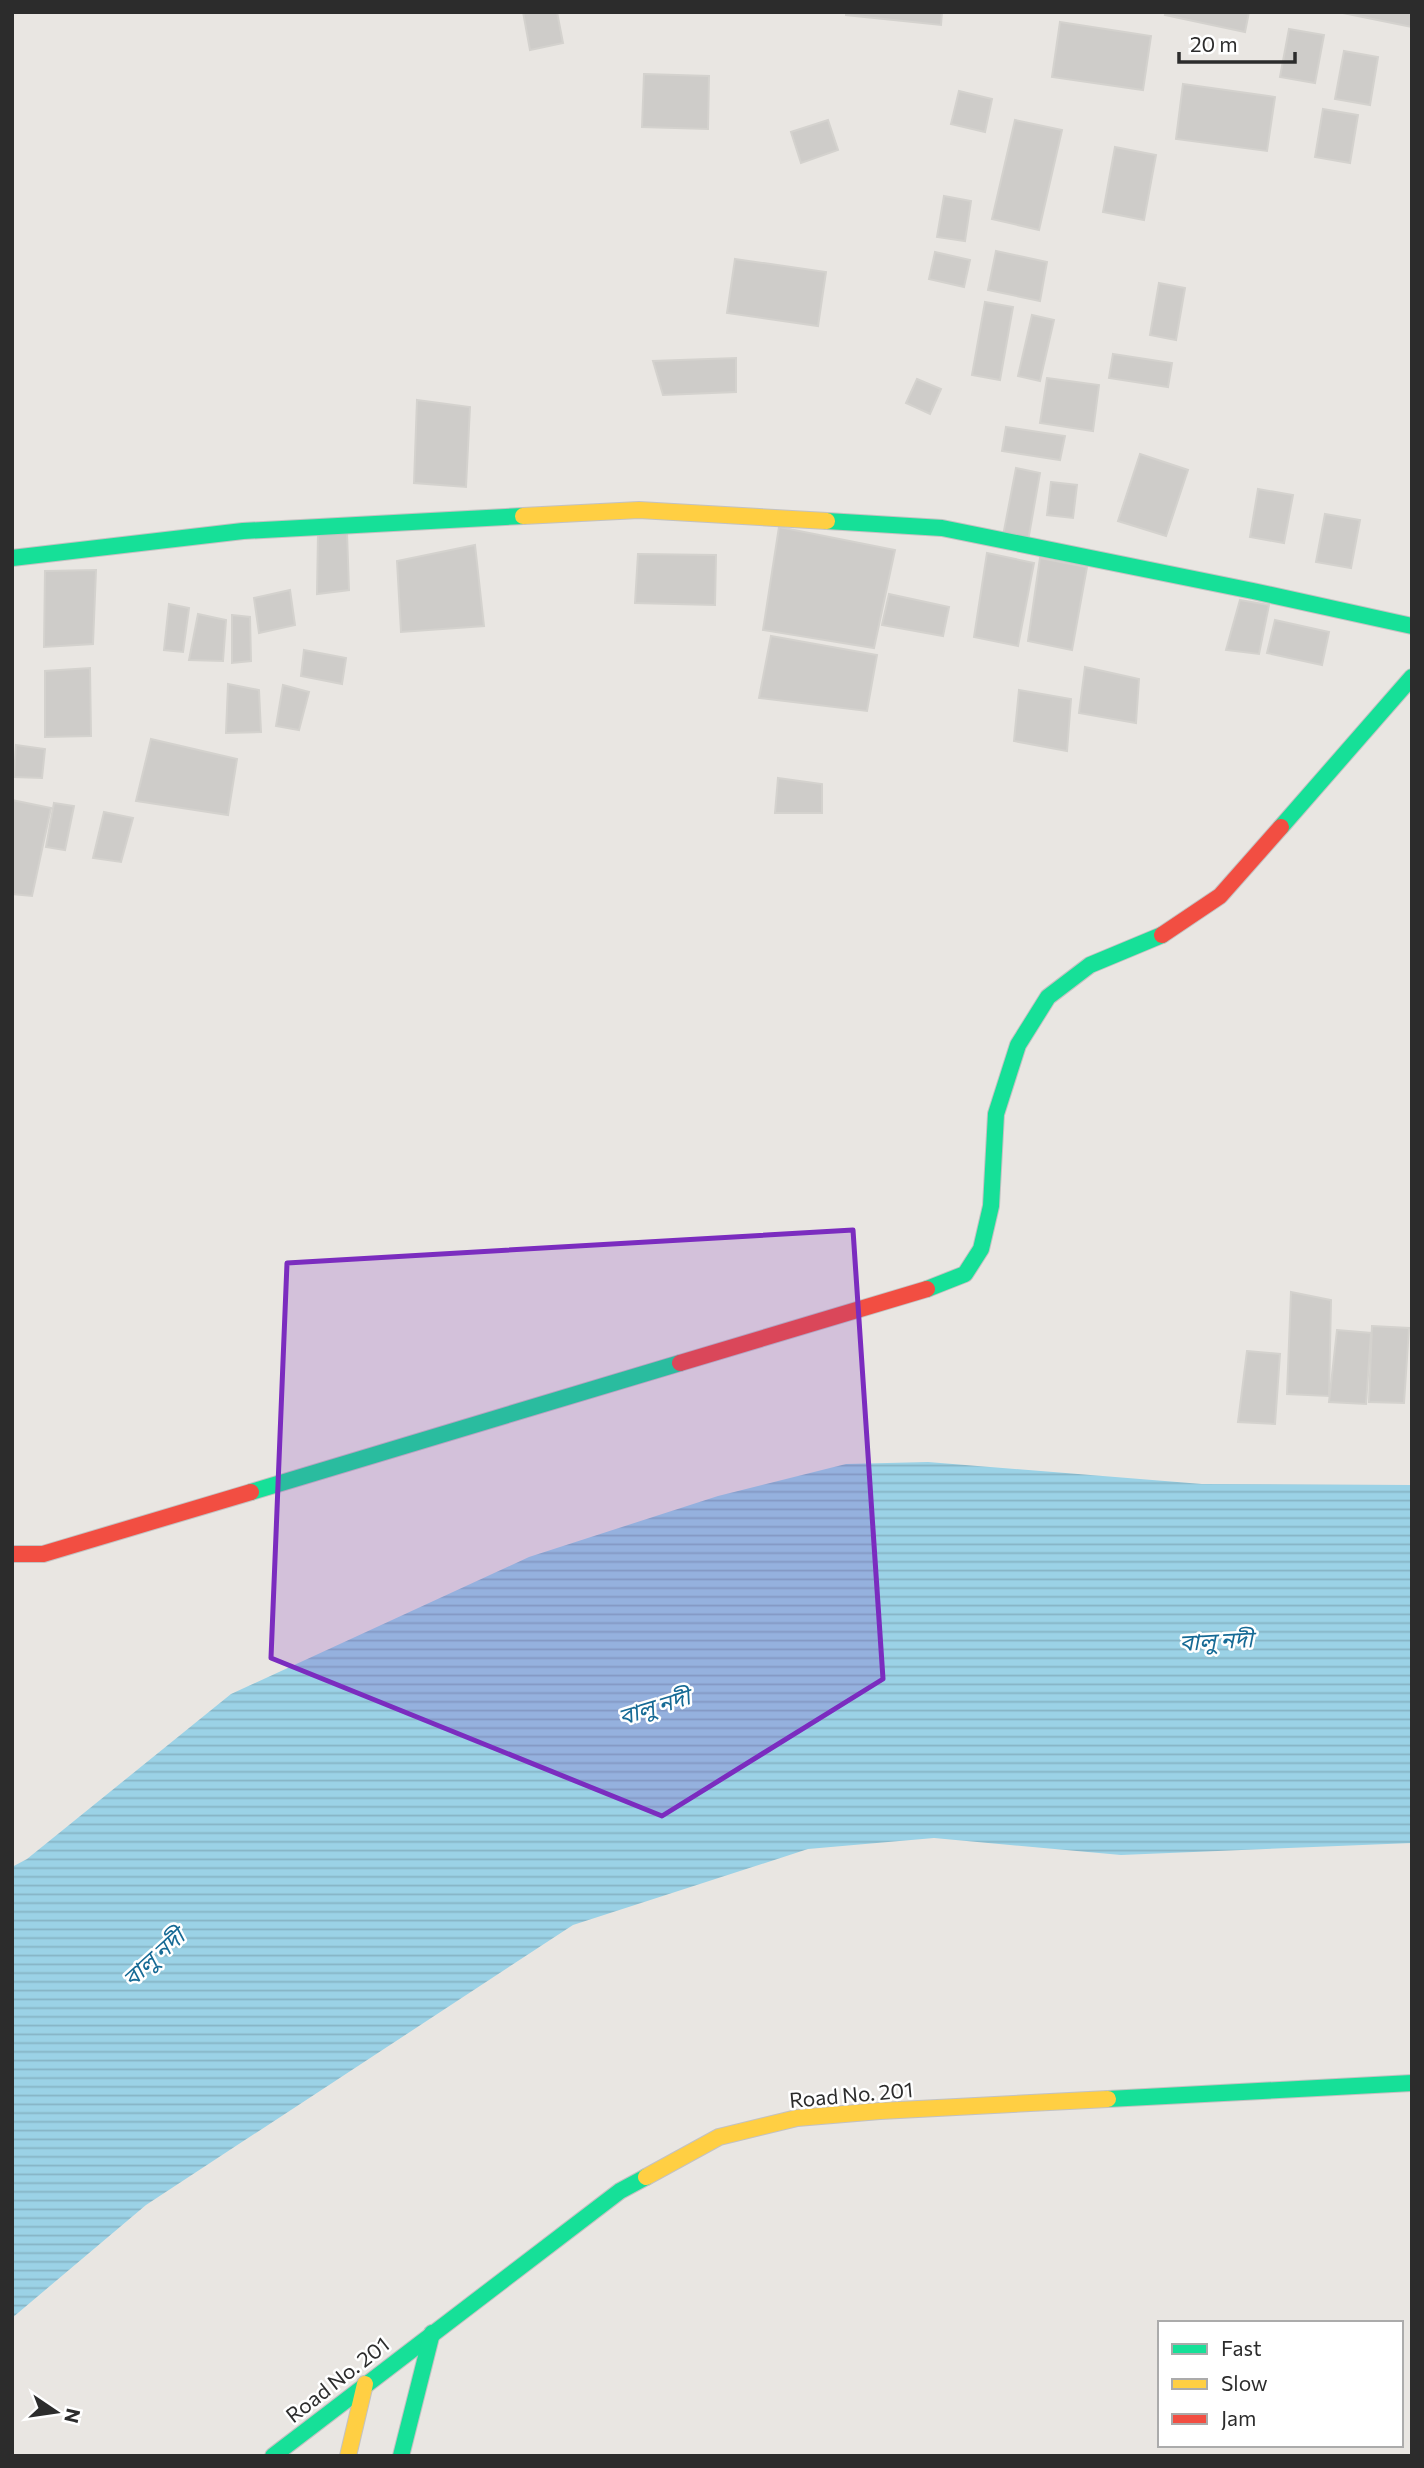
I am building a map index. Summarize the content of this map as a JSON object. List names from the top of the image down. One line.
{"streets":{"street":["Road No. 201"]},"water":["বালু নদী"],"legend":["Fast","Slow","Jam"],"scale_bar":"20 m","north":"right"}
